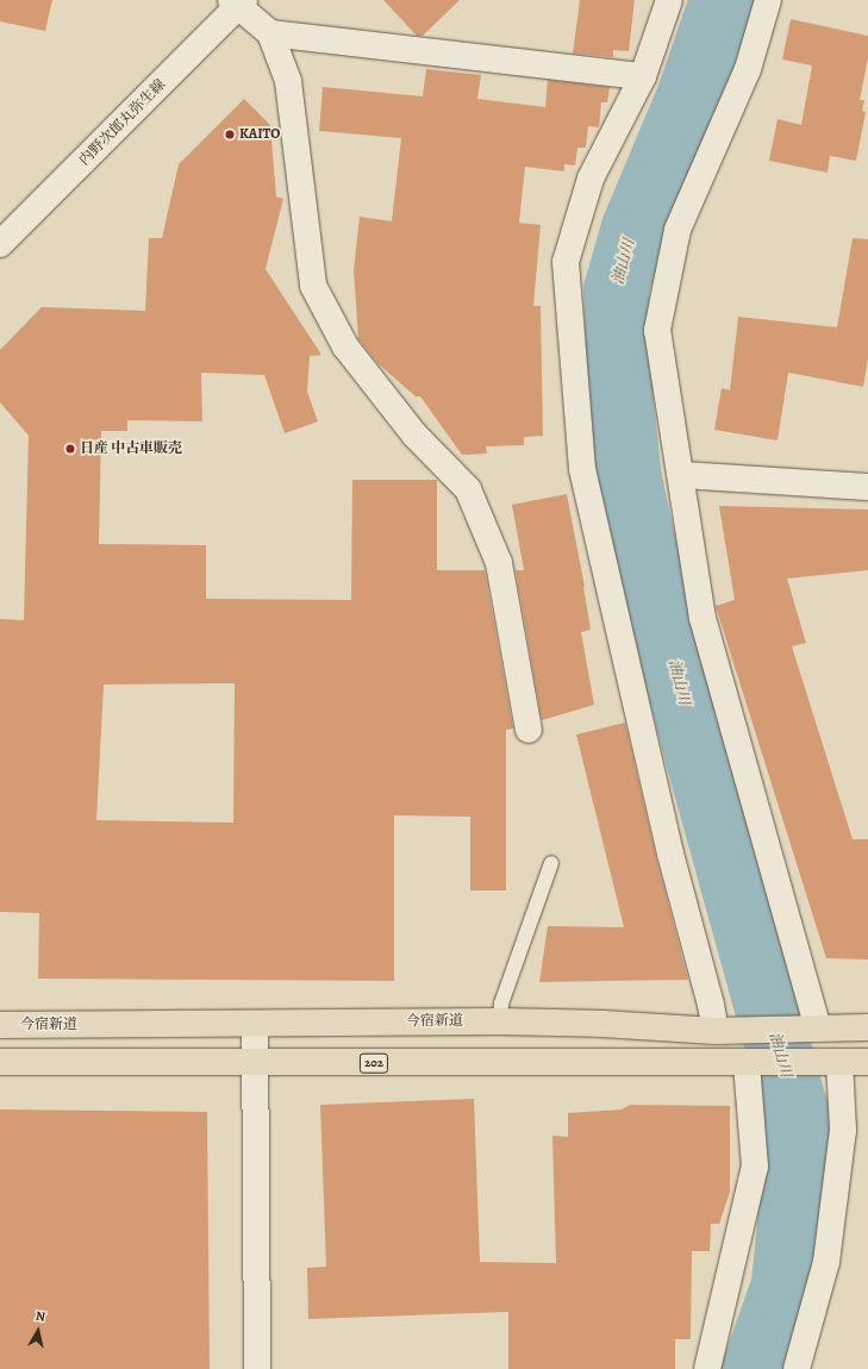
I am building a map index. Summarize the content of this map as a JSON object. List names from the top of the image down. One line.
{"streets":{"highway":["今宿新道","202"],"street":["内野次郎丸弥生線"]},"water":["油山川"],"places":["KAITO","日産 中古車販売"],"north":"top"}
